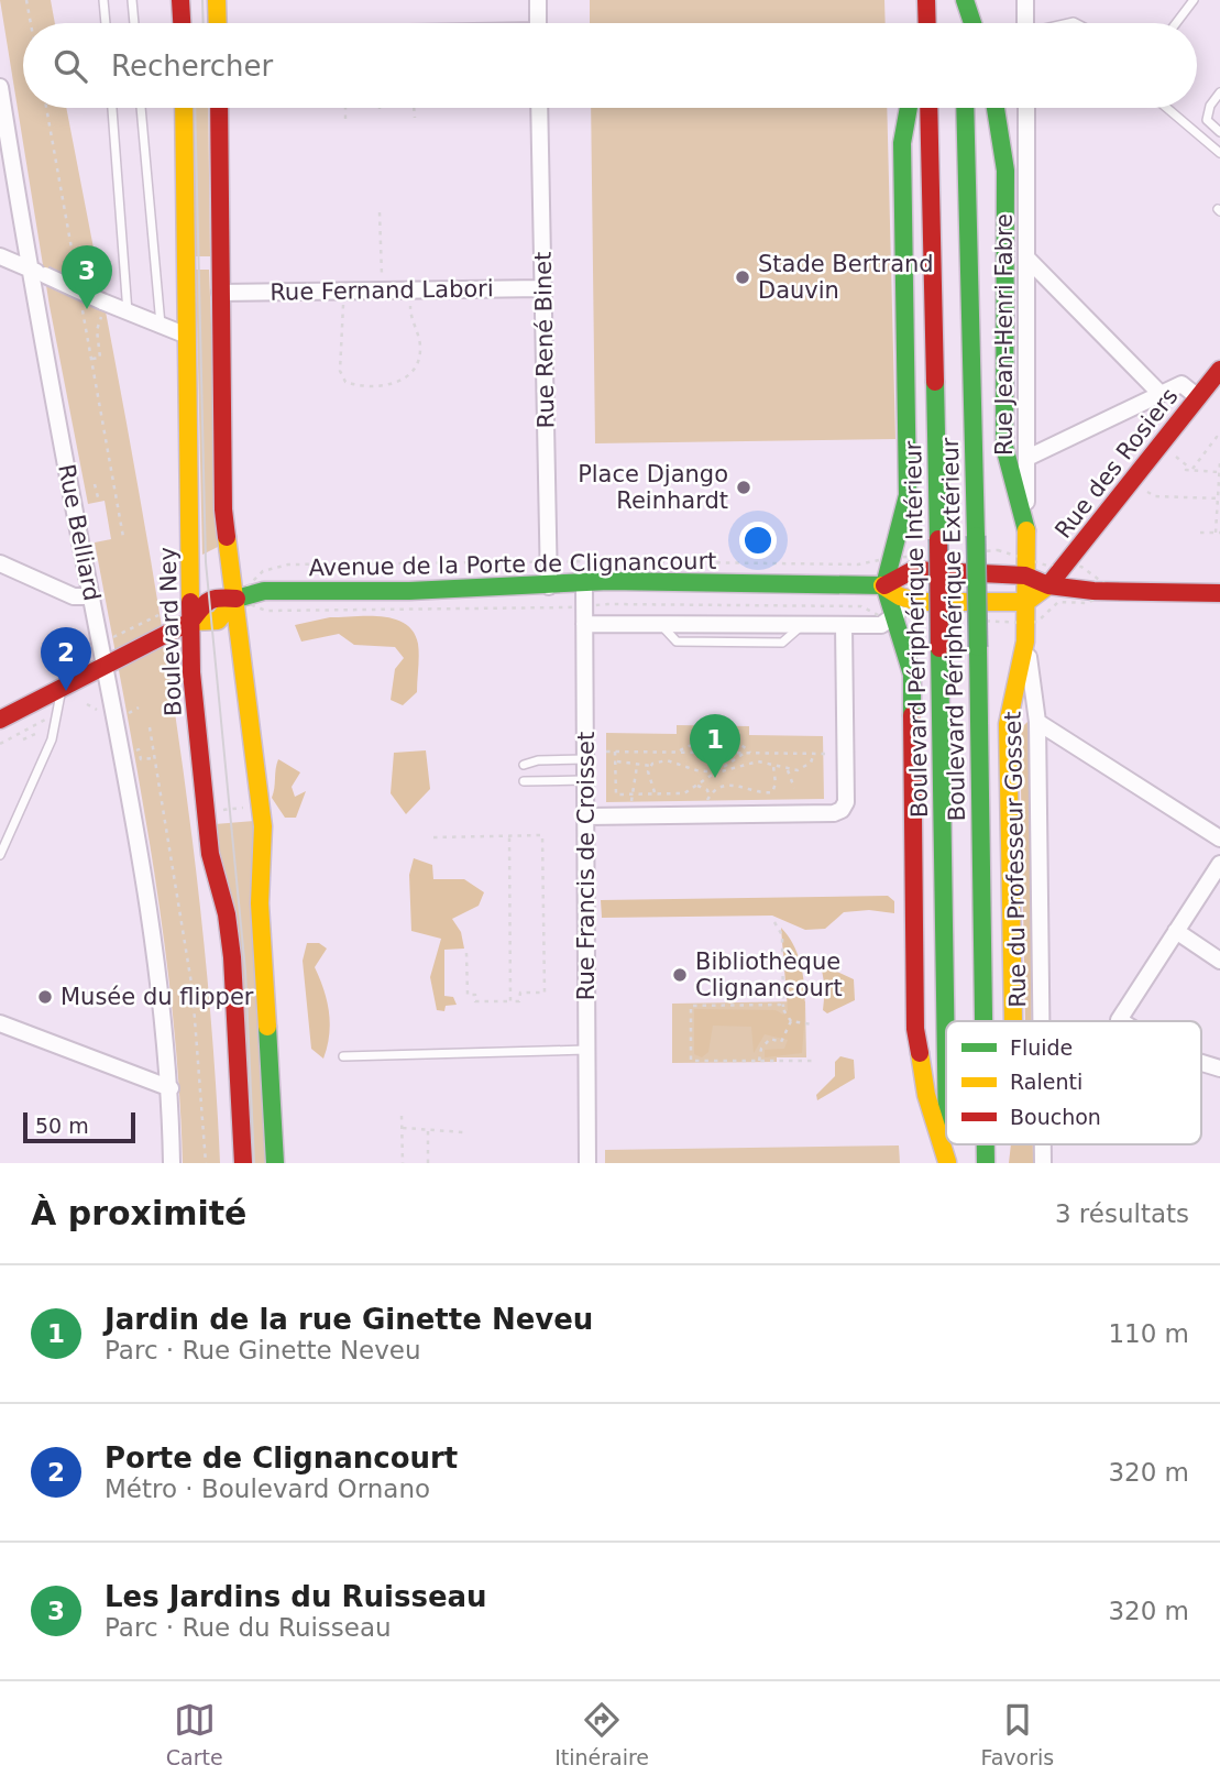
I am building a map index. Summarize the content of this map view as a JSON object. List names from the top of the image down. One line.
{"streets":{"main road":["Rue Jean-Henri Fabre","Rue des Rosiers","Avenue de la Porte de Clignancourt","Boulevard Périphérique Intérieur","Boulevard Périphérique Extérieur","Boulevard Ney","Rue du Professeur Gosset"],"street":["Rue Fernand Labori","Rue René Binet","Rue Belliard","Rue Francis de Croisset"]},"crossings":[["Rue Fernand Labori","Rue René Binet"],["Rue Jean-Henri Fabre","Avenue de la Porte de Clignancourt"],["Rue Jean-Henri Fabre","Rue du Professeur Gosset"],["Rue René Binet","Avenue de la Porte de Clignancourt"],["Rue des Rosiers","Avenue de la Porte de Clignancourt"],["Avenue de la Porte de Clignancourt","Rue Francis de Croisset"]],"places":["Stade Bertrand Dauvin","Place Django Reinhardt","Bibliothèque Clignancourt","Musée du flipper"],"legend":["Fluide","Ralenti","Bouchon"],"scale_bar":"50 m","page":{"search":"Rechercher","pins":["3","2","1"],"scale":"50 m","heading":["À proximité","3 résultats"],"list":[{"mark":"1","name":"Jardin de la rue Ginette Neveu","note":"Parc · Rue Ginette Neveu","value":"110 m"},{"mark":"2","name":"Porte de Clignancourt","note":"Métro · Boulevard Ornano","value":"320 m"},{"mark":"3","name":"Les Jardins du Ruisseau","note":"Parc · Rue du Ruisseau","value":"320 m"}],"nav":["Carte","Itinéraire","Favoris"]}}
